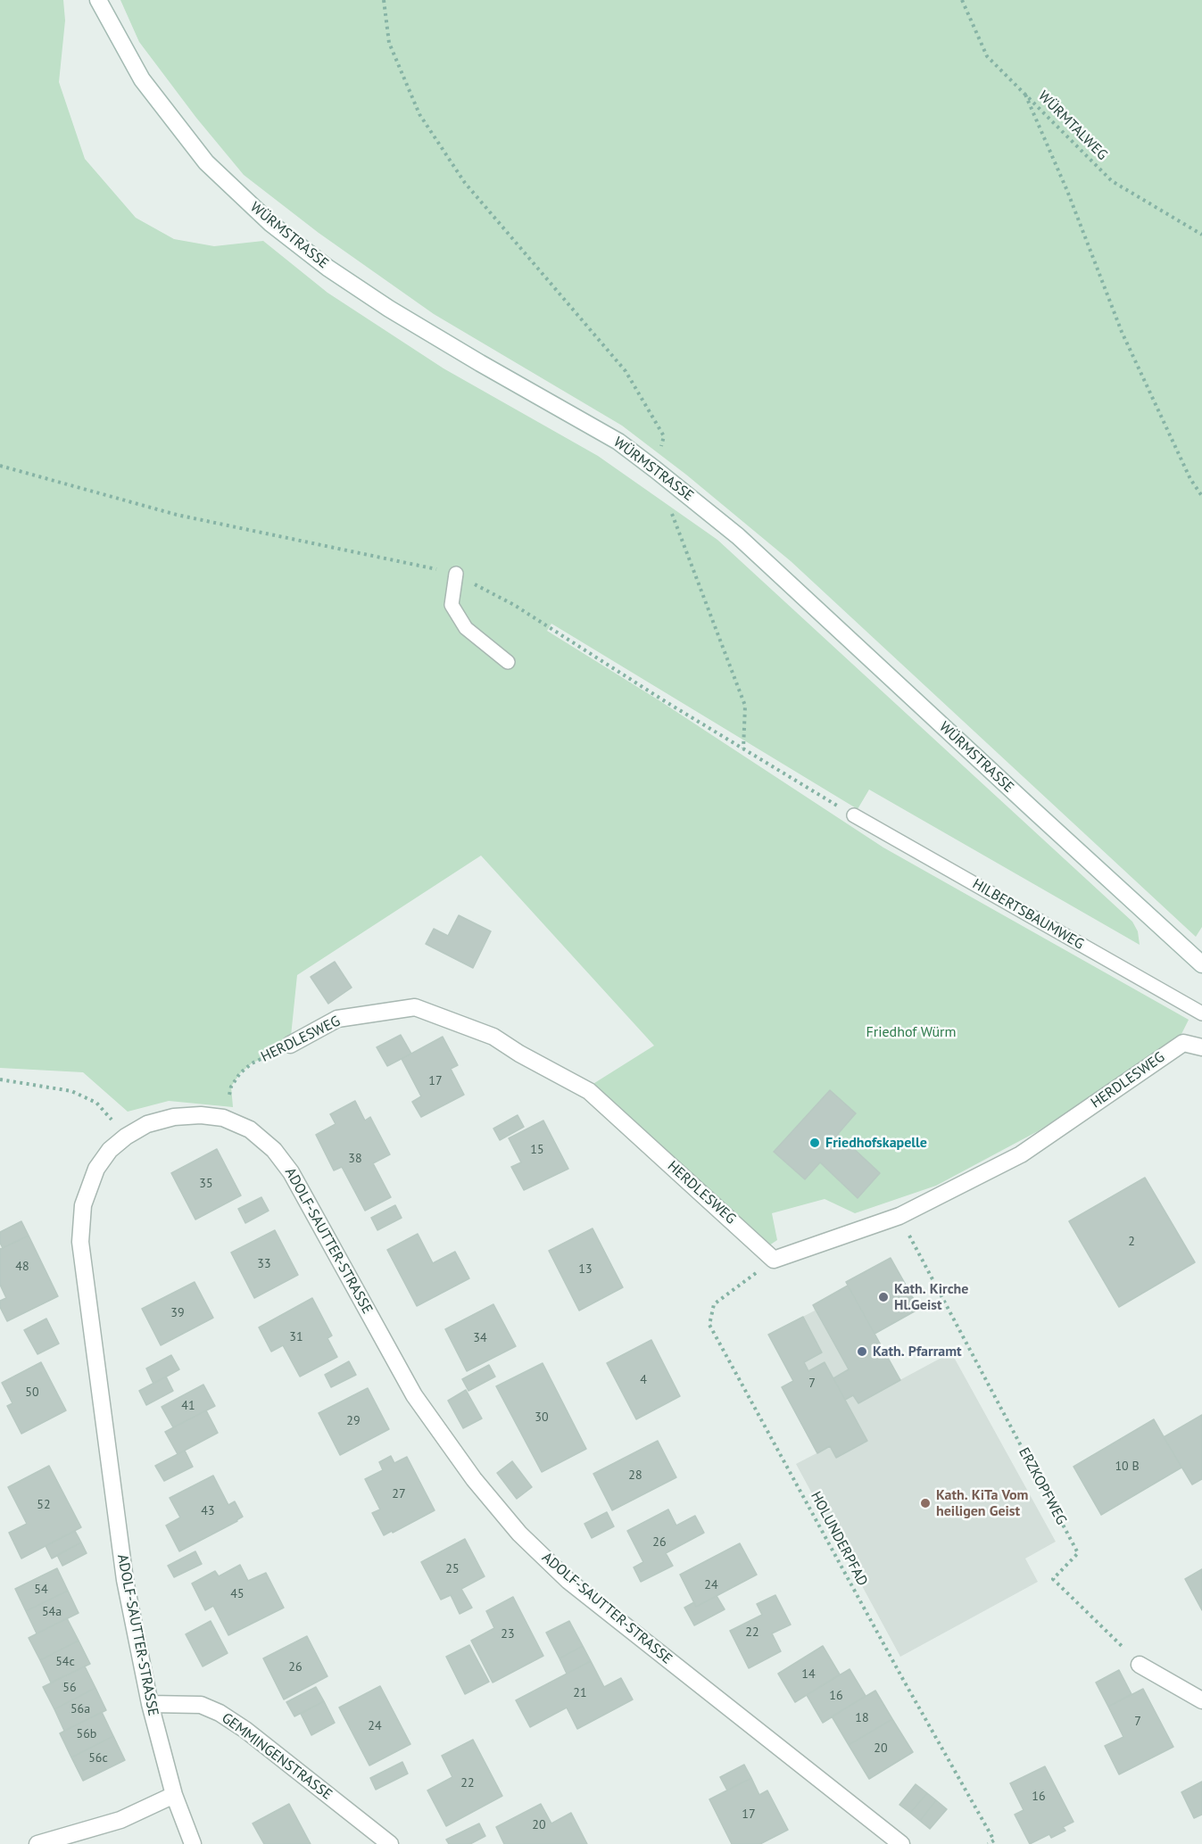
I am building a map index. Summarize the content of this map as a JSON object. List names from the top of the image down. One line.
{"streets":{"street":["WÜRMSTRASSE","HERDLESWEG","ADOLF-SAUTTER-STRASSE","GEMMINGENSTRASSE"],"lane":["HILBERTSBAUMWEG"],"path":["WÜRMTALWEG","ERZKOPFWEG","HOLUNDERPFAD"]},"crossings":[["HERDLESWEG","ADOLF-SAUTTER-STRASSE"],["HERDLESWEG","ERZKOPFWEG"],["HERDLESWEG","HOLUNDERPFAD"],["ADOLF-SAUTTER-STRASSE","GEMMINGENSTRASSE"]],"parks":["Friedhof Würm"],"places":["Friedhofskapelle","Kath. Kirche Hl.Geist","Kath. Pfarramt","Kath. KiTa Vom heiligen Geist"],"house_numbers":["17","15","38","35","2","33","48","13","39","31","34","4","7","50","41","30","29","10 B","28","27","52","43","26","25","24","54","45","54a","22","23","54c","26","14","56","21","16","56a","18","7","24","56b","20","56c","22","16","17","20"]}
